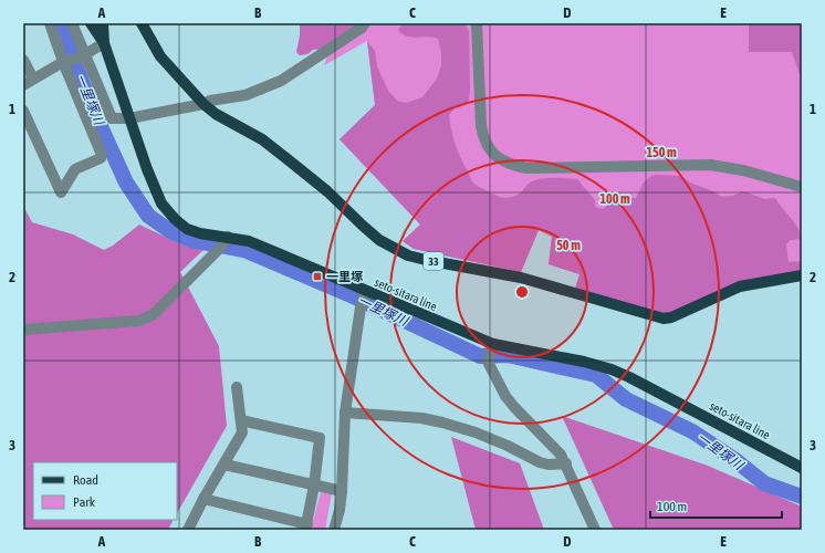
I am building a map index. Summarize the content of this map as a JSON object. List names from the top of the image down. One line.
{"streets":{"main road":["33","seto-sitara line"]},"water":["一里塚川"],"places":{"transit":["一里塚"]},"legend":["Road","Park"],"scale_bar":"100 m","grid":{"columns":["A","B","C","D","E"],"rows":["1","2","3"]},"rings":["150 m","100 m","50 m"]}
